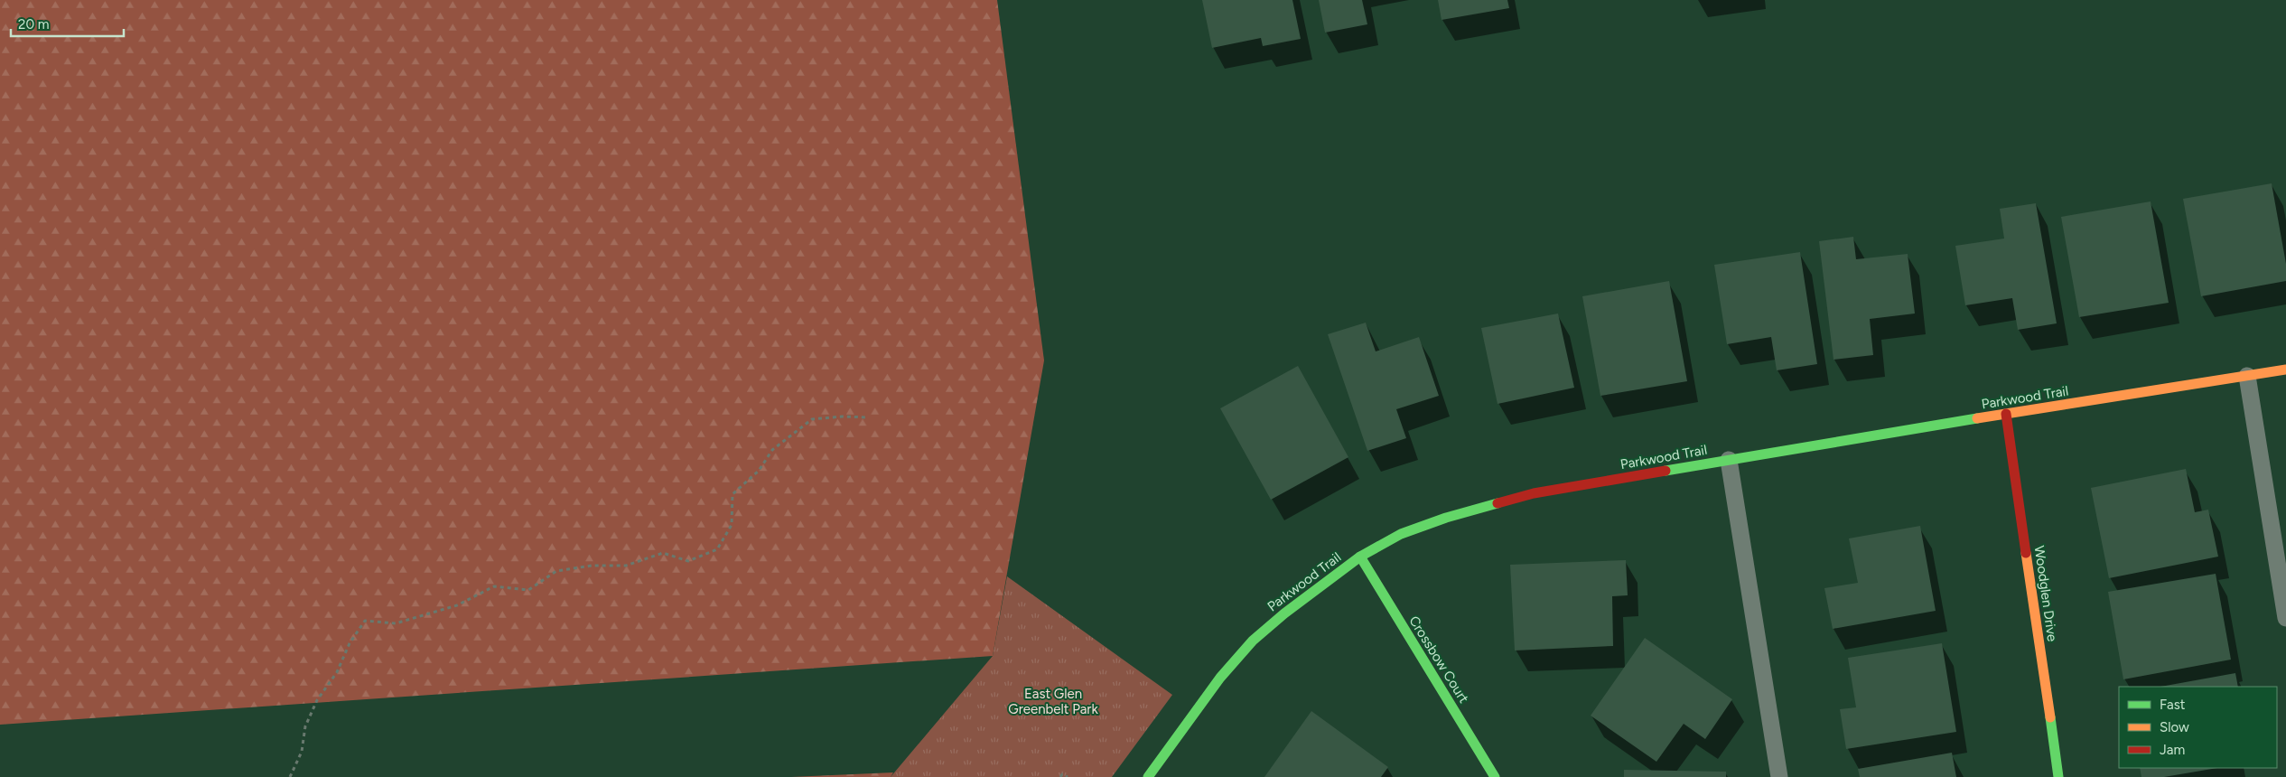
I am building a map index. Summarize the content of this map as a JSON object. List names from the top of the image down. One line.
{"streets":{"street":["Parkwood Trail","Woodglen Drive","Crossbow Court"]},"crossings":[["Parkwood Trail","Woodglen Drive"],["Parkwood Trail","Crossbow Court"]],"parks":["East Glen Greenbelt Park"],"legend":["Fast","Slow","Jam"],"scale_bar":"20 m"}
